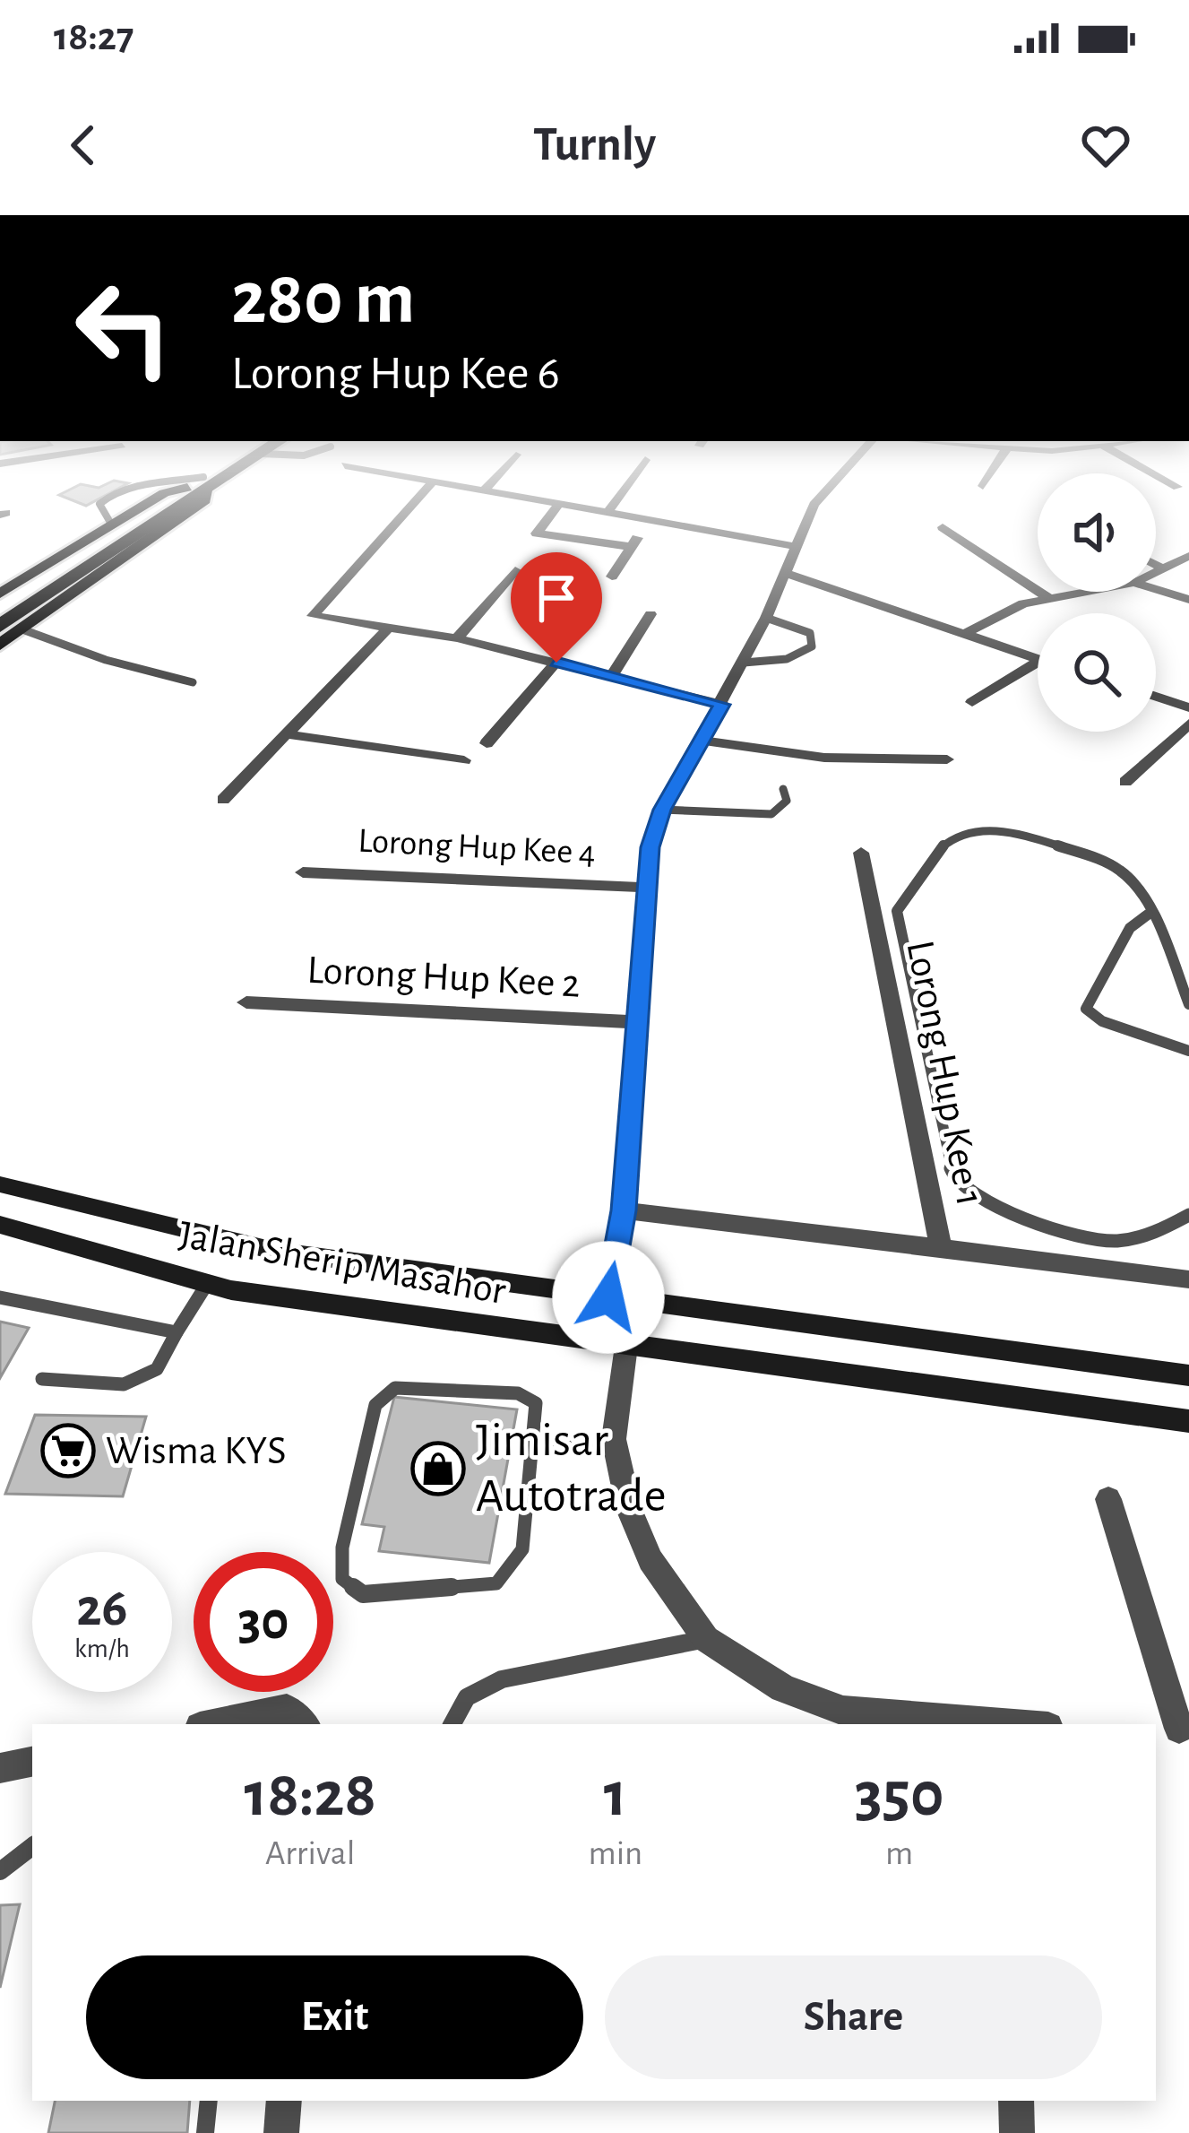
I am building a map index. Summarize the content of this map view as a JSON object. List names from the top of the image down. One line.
{"streets":{"main road":["Jalan Sherip Masahor"],"street":["Lorong Hup Kee 4","Lorong Hup Kee 2","Lorong Hup Kee 1"]},"places":{"supermarket":["Wisma KYS"],"shop":["Jimisar Autotrade"]},"page":{"status":"18:27","header":"Turnly","turn":["280 m","Lorong Hup Kee 6"],"speed":"26 km/h","limit":"30","eta":["18:28","Arrival","1","min","350","m"],"buttons":["Exit","Share"]}}
